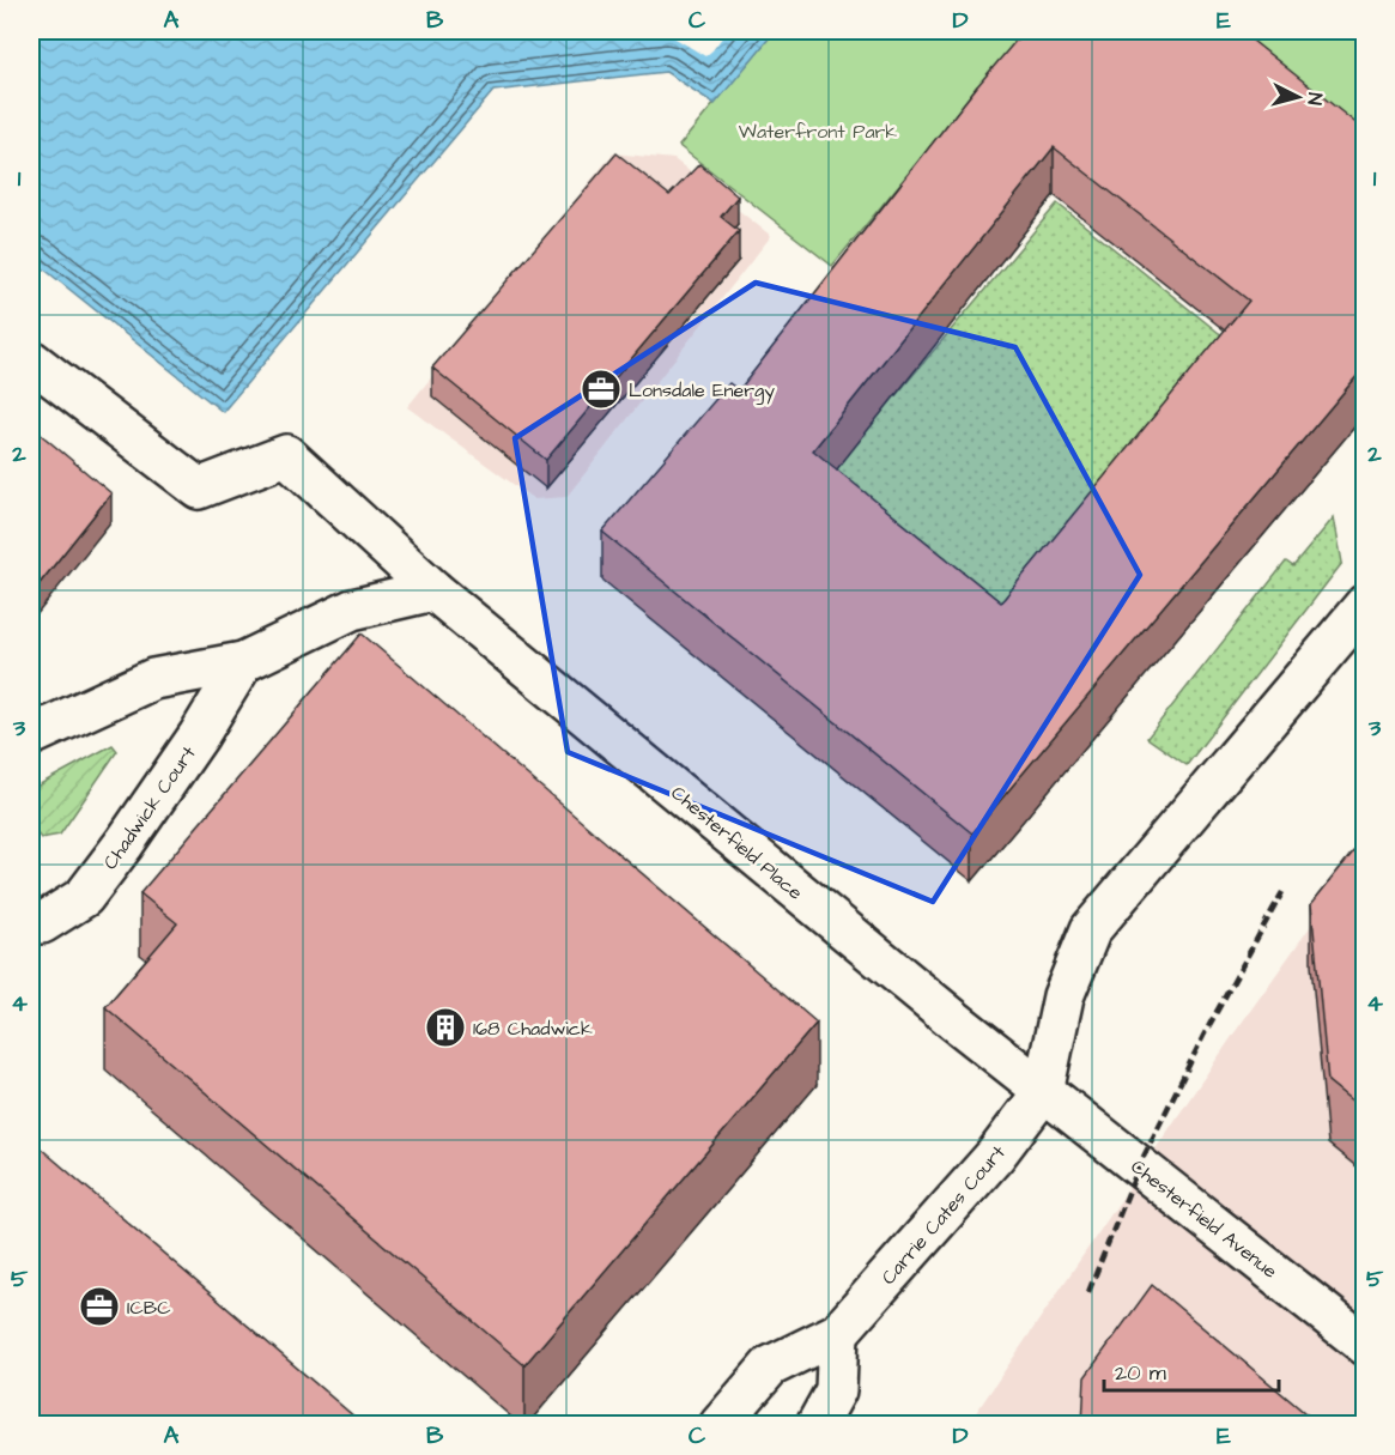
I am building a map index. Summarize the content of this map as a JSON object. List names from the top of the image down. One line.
{"streets":{"street":["Chadwick Court","Chesterfield Place","Carrie Cates Court","Chesterfield Avenue"]},"crossings":[["Chesterfield Place","Carrie Cates Court"],["Chesterfield Place","Chesterfield Avenue"],["Carrie Cates Court","Chesterfield Avenue"]],"parks":["Waterfront Park"],"places":{"office":["Lonsdale Energy","ICBC"],"building":["168 Chadwick"]},"scale_bar":"20 m","north":"right","grid":{"columns":["A","B","C","D","E"],"rows":["1","2","3","4","5"]}}
